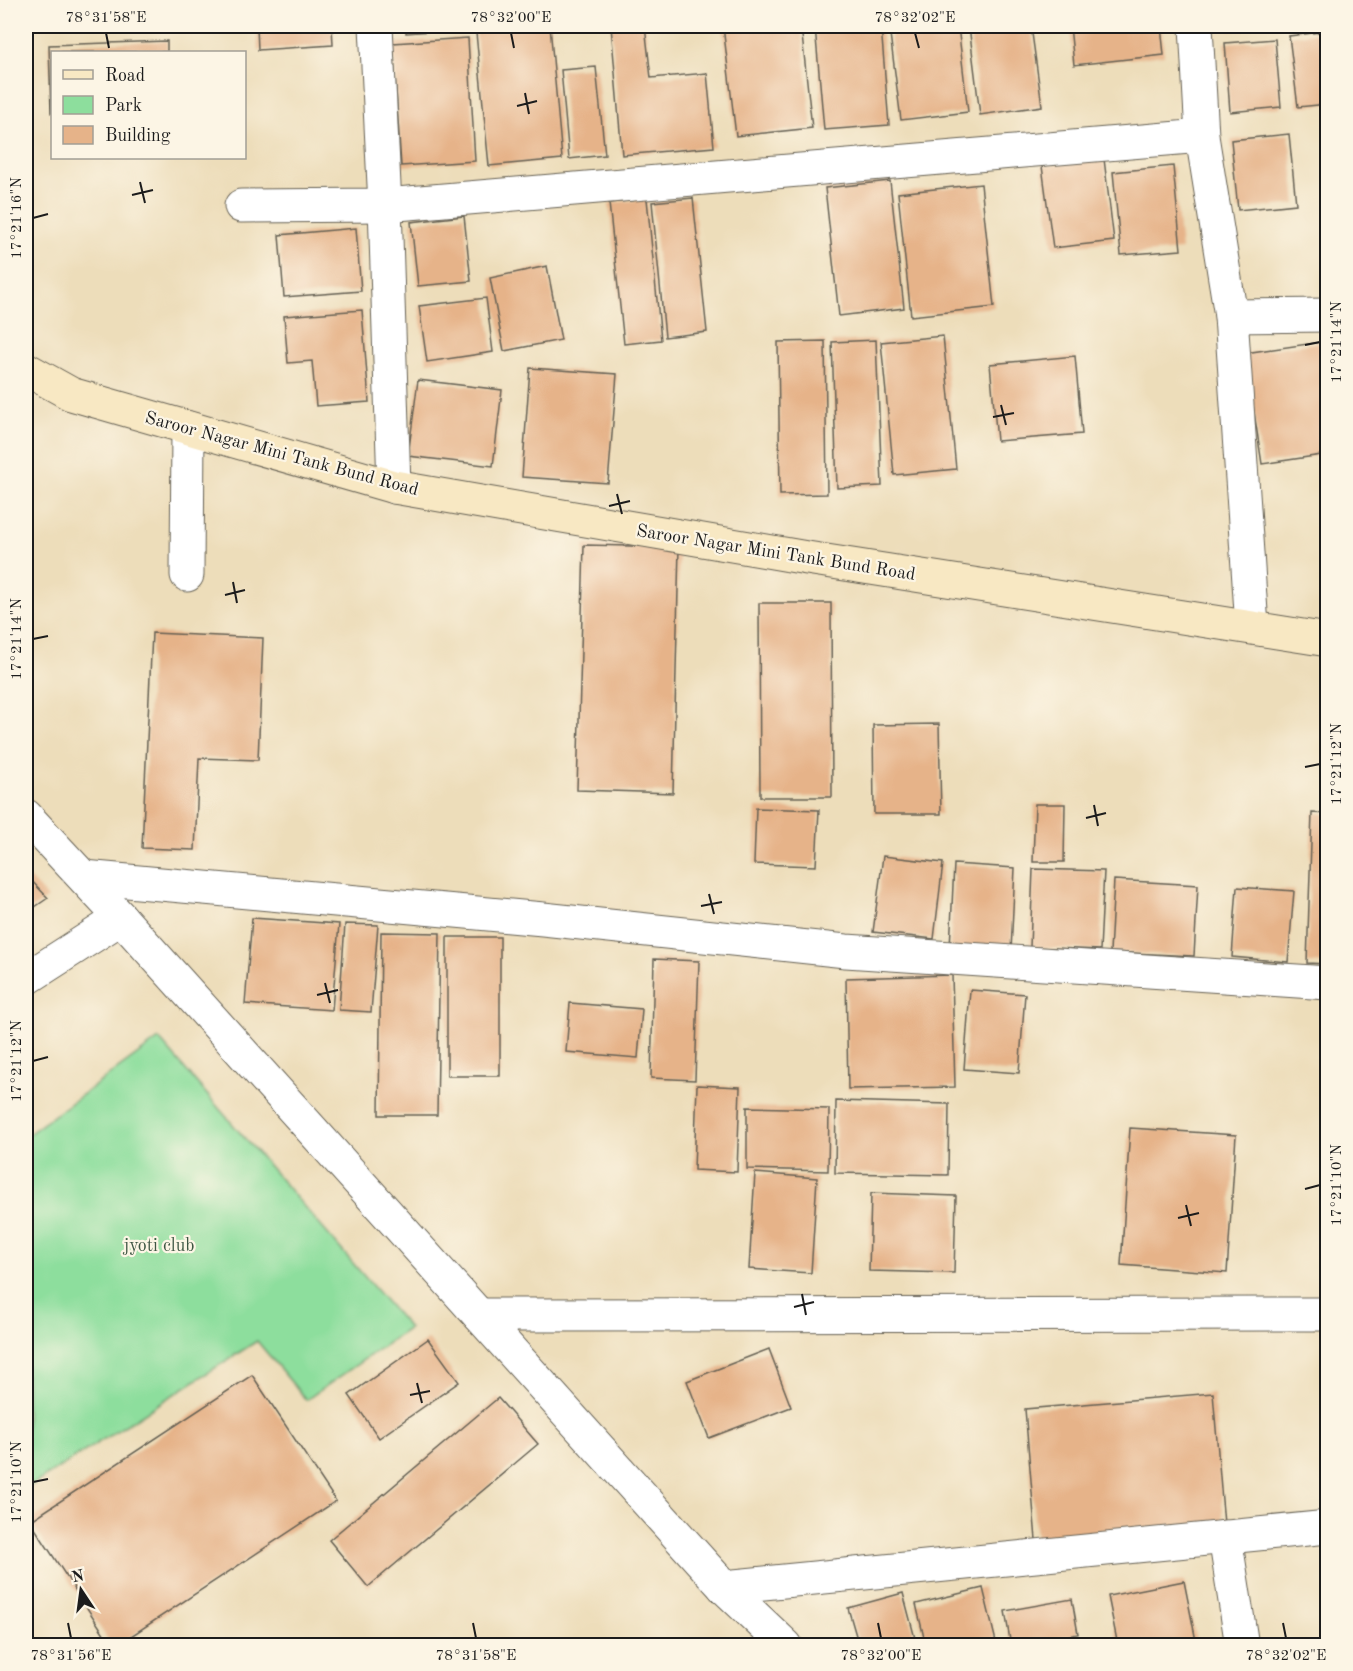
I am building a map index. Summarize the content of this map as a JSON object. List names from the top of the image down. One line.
{"streets":{"main road":["Saroor Nagar Mini Tank Bund Road"]},"parks":["jyoti club"],"legend":["Road","Park","Building"],"north":"top","coordinates":["78°31'58\"E","78°32'00\"E","78°32'02\"E","17°21'16\"N","17°21'14\"N","17°21'12\"N","17°21'10\"N","78°31'56\"E"]}
